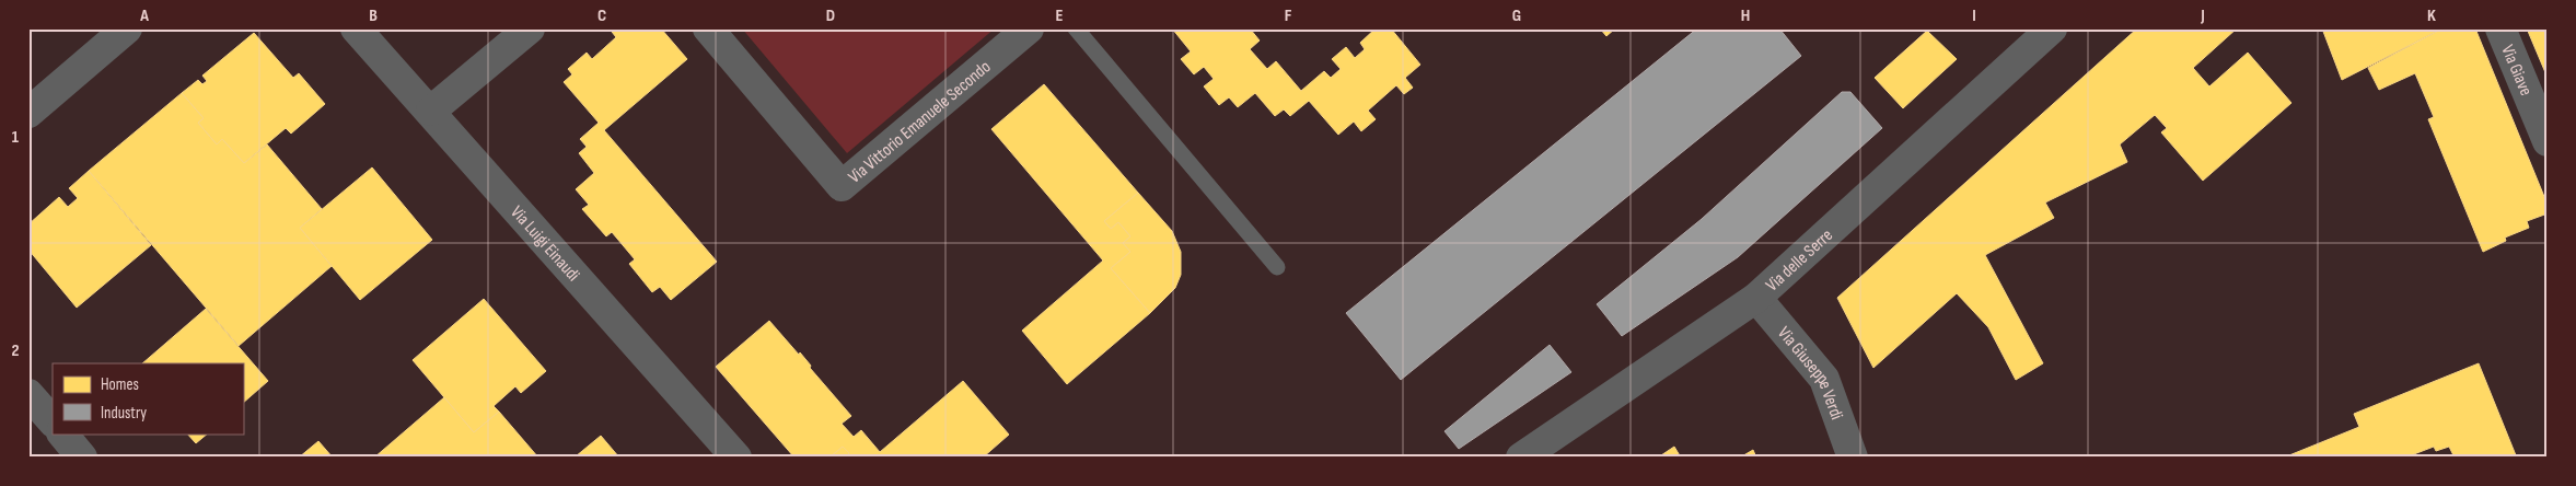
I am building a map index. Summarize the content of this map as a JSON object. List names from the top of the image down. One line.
{"streets":{"street":["Via Giave","Via Vittorio Emanuele Secondo","Via Luigi Einaudi","Via delle Serre","Via Giuseppe Verdi"]},"crossings":[["Via delle Serre","Via Giuseppe Verdi"]],"legend":["Homes","Industry"],"grid":{"columns":["A","B","C","D","E","F","G","H","I","J","K"],"rows":["1","2"]}}
